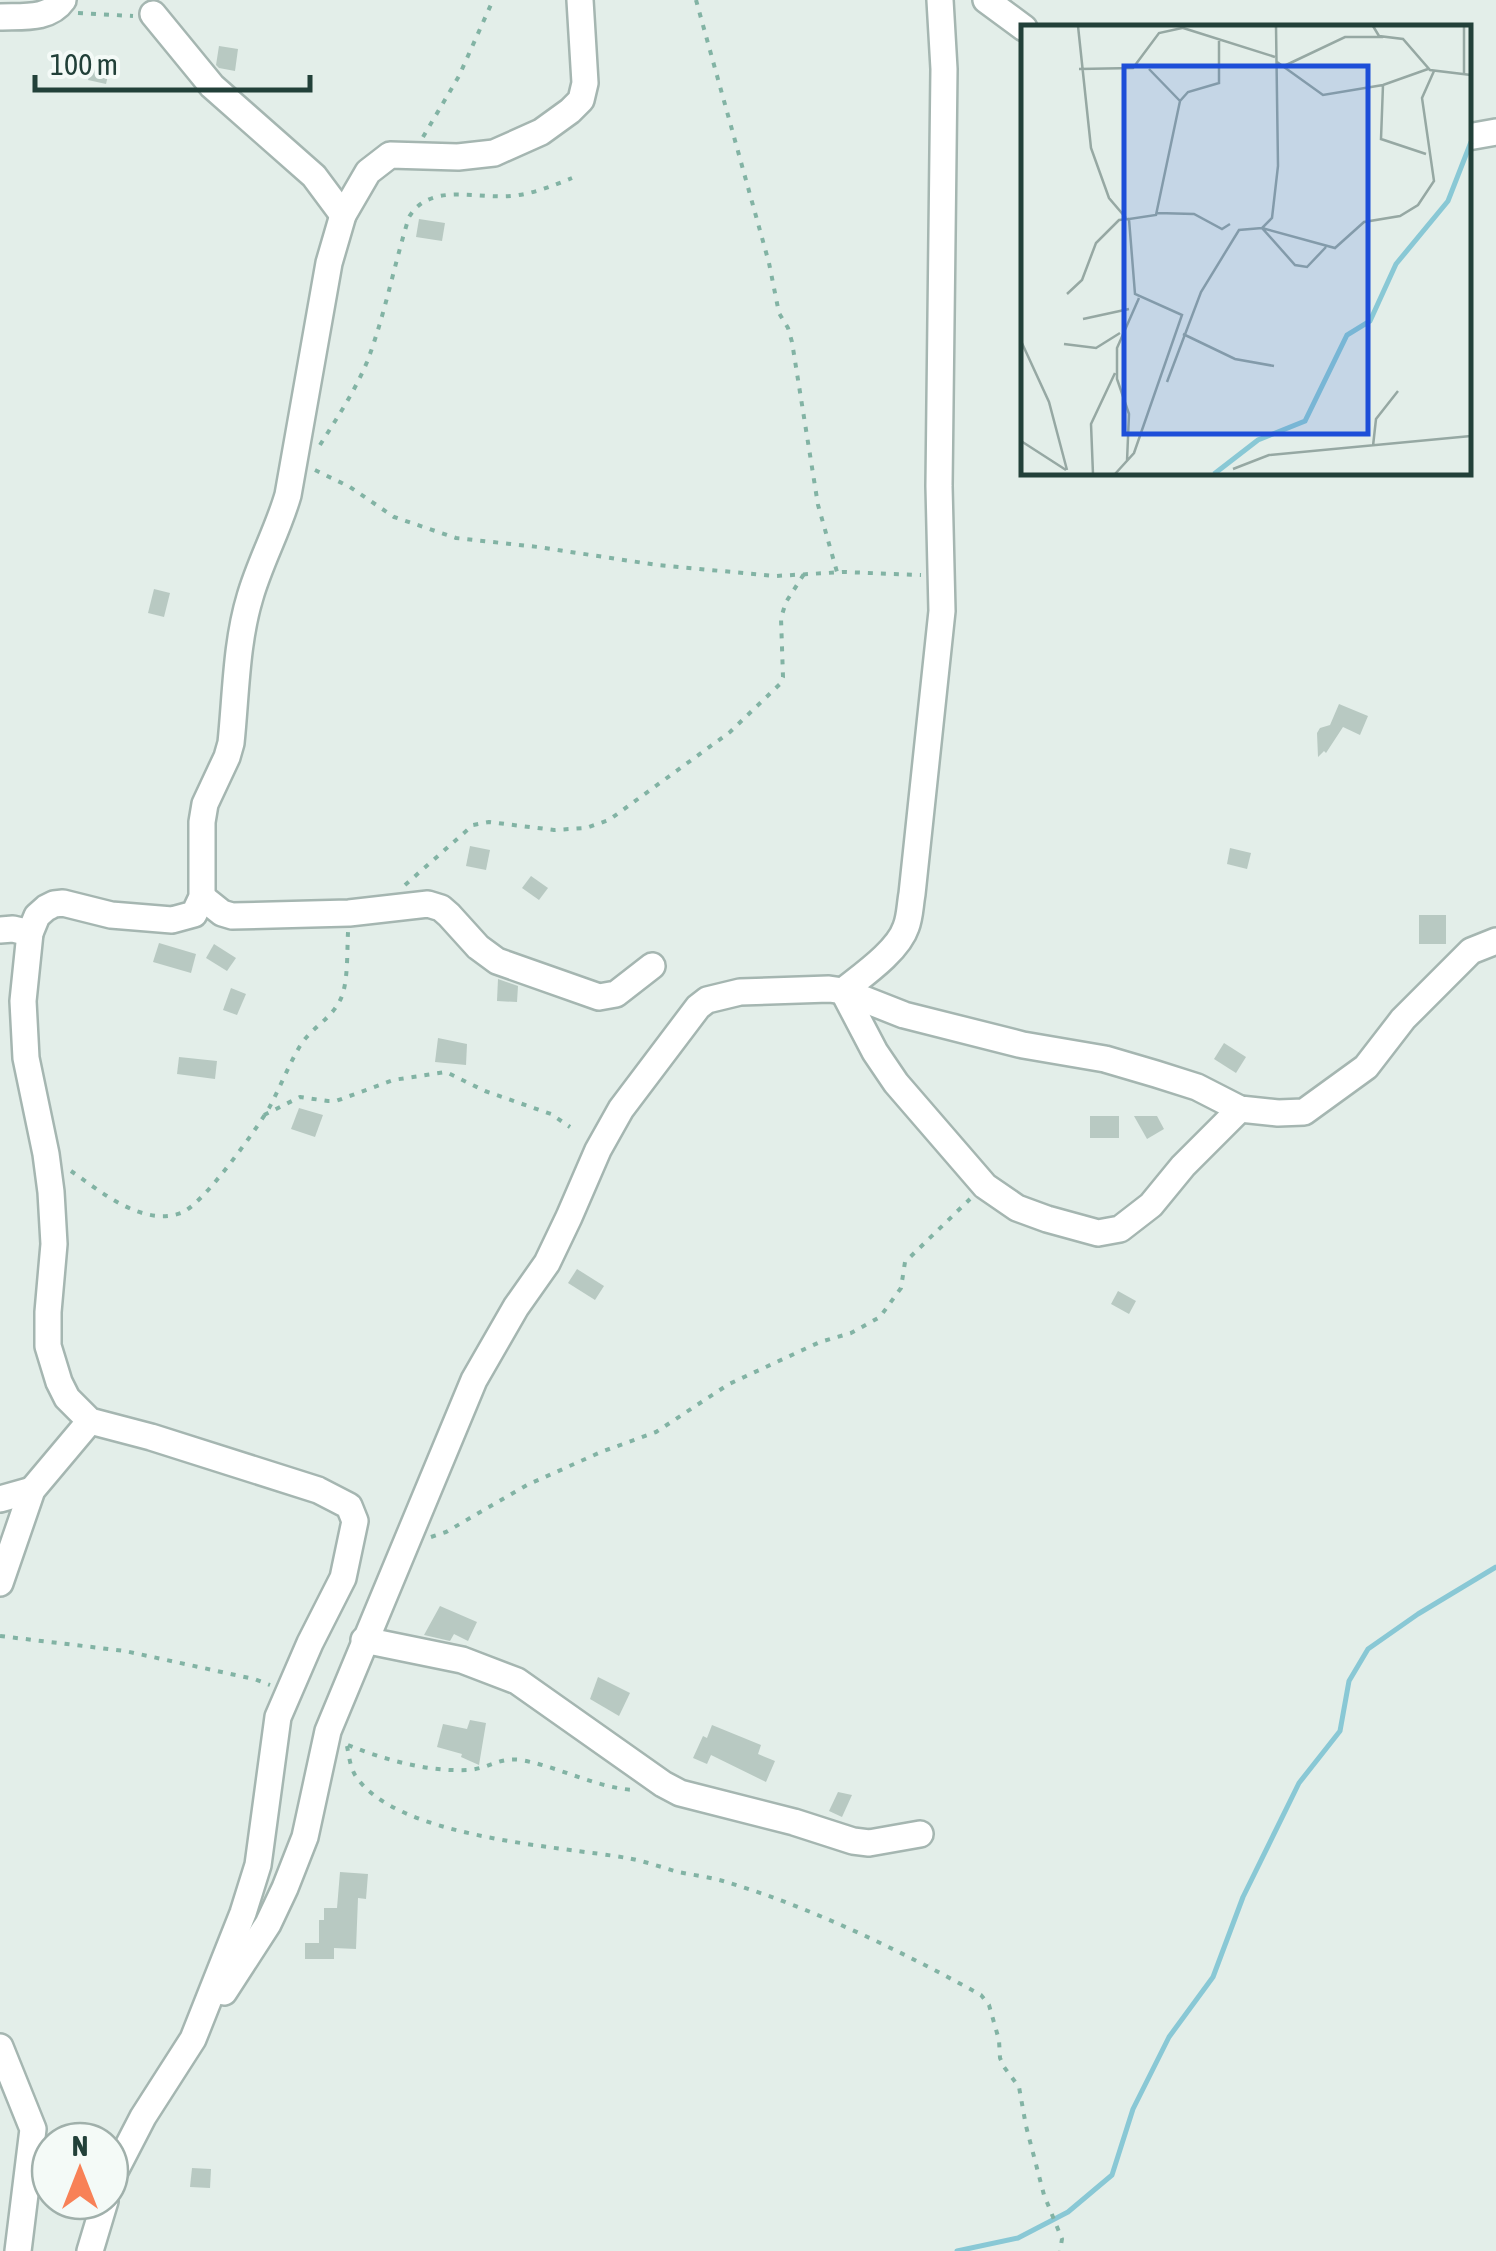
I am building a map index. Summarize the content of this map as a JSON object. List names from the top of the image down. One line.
{"scale_bar":"100 m","north":"top"}
